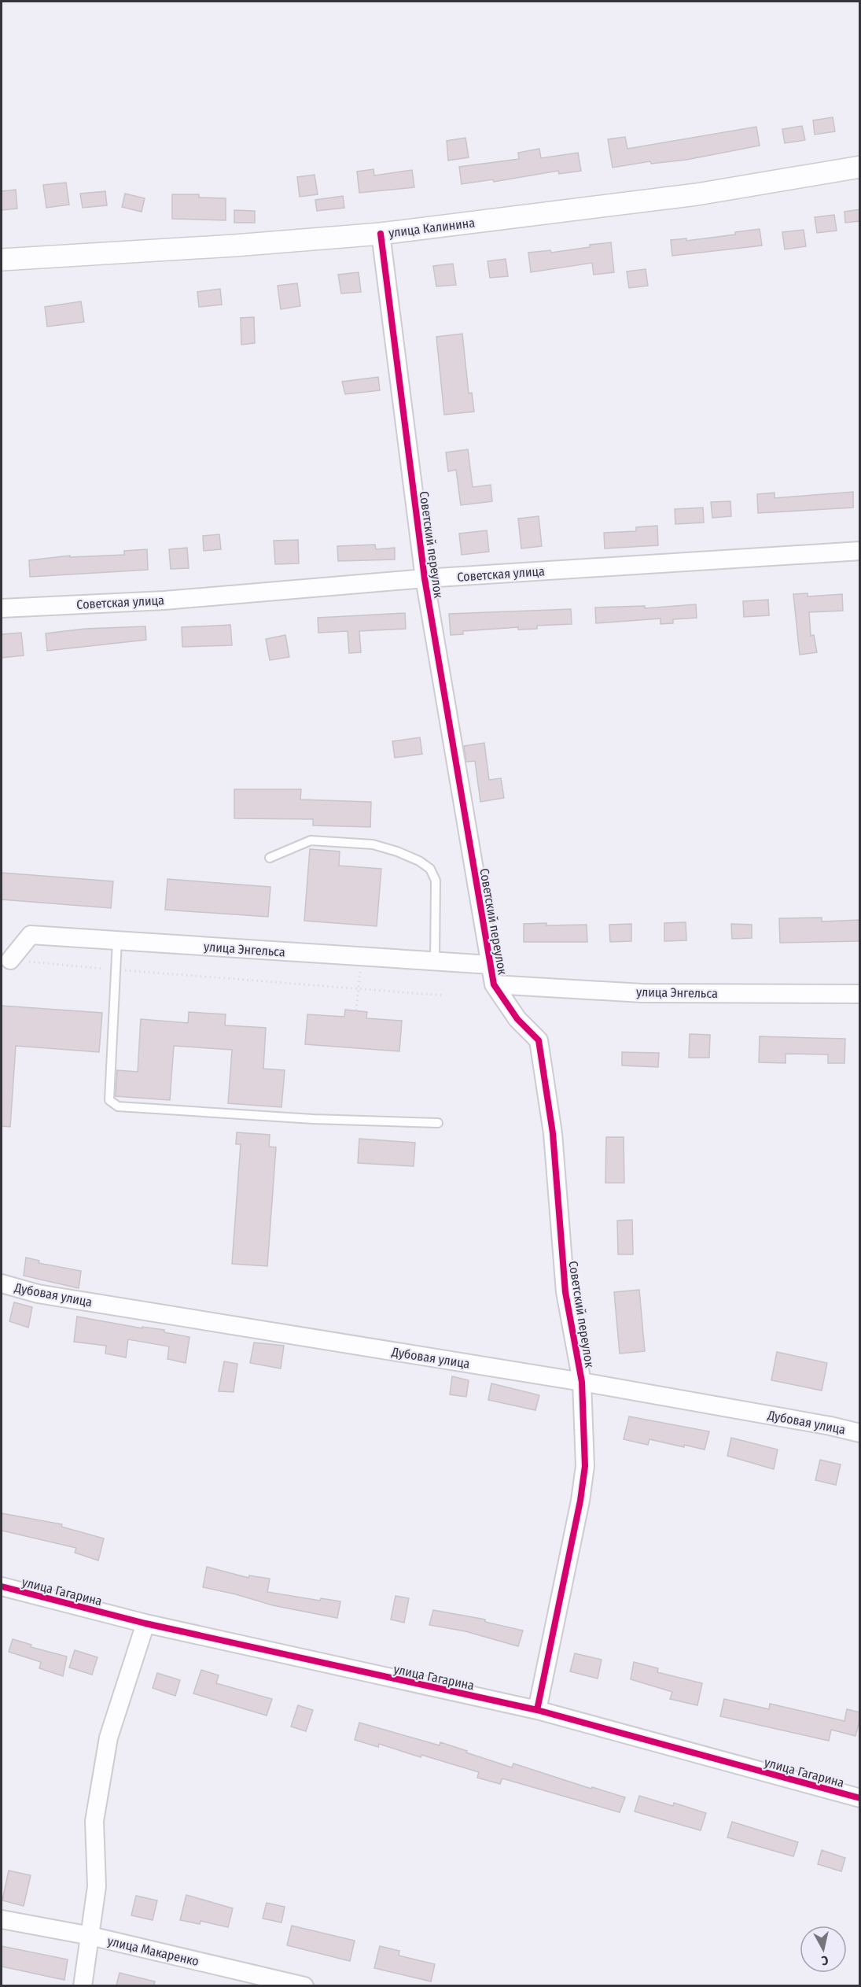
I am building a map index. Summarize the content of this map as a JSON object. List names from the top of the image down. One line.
{"streets":{"street":["улица Калинина","Советский переулок","Советская улица","улица Энгельса","Дубовая улица","улица Гагарина","улица Макаренко"]},"crossings":[["улица Калинина","Советский переулок"],["Советский переулок","Советская улица"],["Советский переулок","улица Энгельса"],["Советский переулок","Дубовая улица"],["Советский переулок","улица Гагарина"]],"north":"bottom"}
